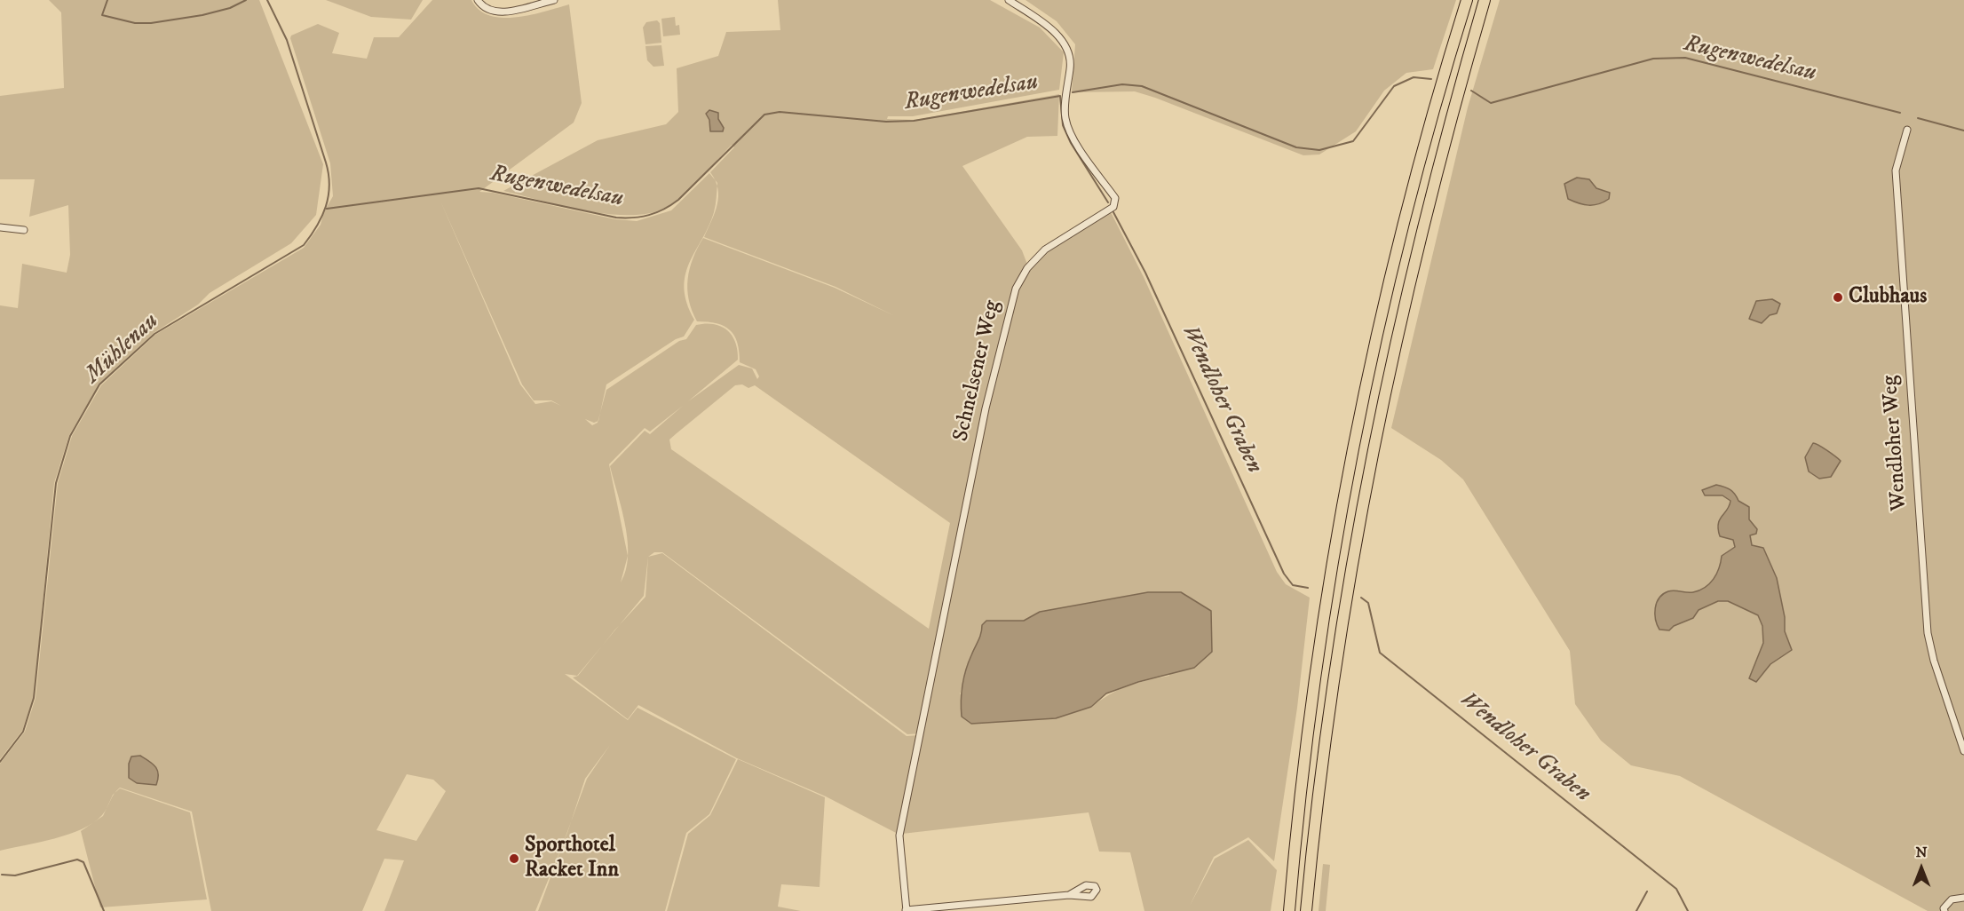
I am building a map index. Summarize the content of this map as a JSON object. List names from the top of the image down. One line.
{"streets":{"street":["Schnelsener Weg","Wendloher Weg"]},"water":["Rugenwedelsau","Mühlenau","Wendloher Graben"],"places":["Clubhaus","Sporthotel Racket Inn"],"north":"top"}
